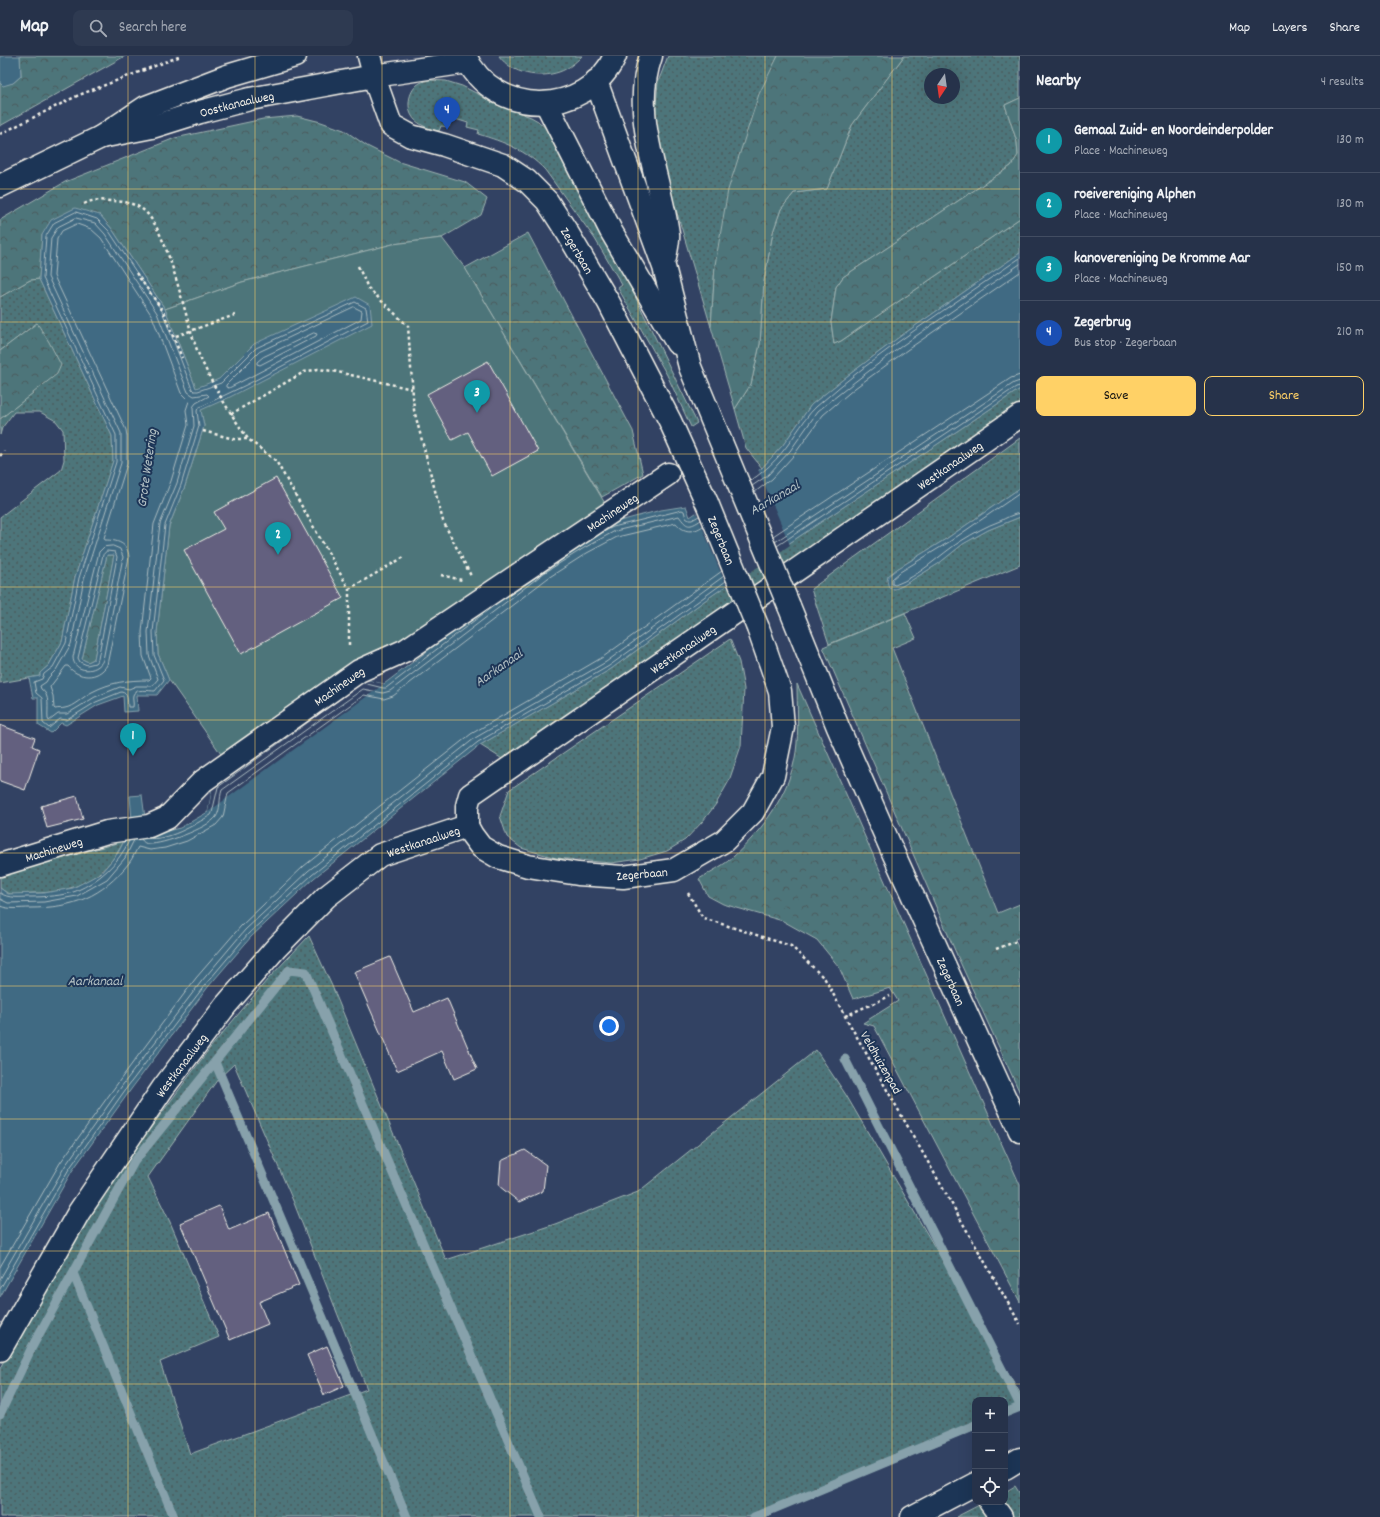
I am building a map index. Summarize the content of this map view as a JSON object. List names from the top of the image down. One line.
{"streets":{"street":["Oostkanaalweg","Zegerbaan","Westkanaalweg","Machineweg"],"path":["Veldhuizenpad"]},"crossings":[["Oostkanaalweg","Zegerbaan"],["Zegerbaan","Westkanaalweg"],["Zegerbaan","Veldhuizenpad"]],"water":["Grote Wetering","Aarkanaal"],"north":"bottom","page":{"header":"Map","search":"Search here","nav":["Map","Layers","Share"],"heading":["Nearby","4 results"],"pins":["4","3","2","1"],"list":[{"mark":"1","name":"Gemaal Zuid- en Noordeinderpolder","note":"Place · Machineweg","value":"130 m"},{"mark":"2","name":"roeivereniging Alphen","note":"Place · Machineweg","value":"130 m"},{"mark":"3","name":"kanovereniging De Kromme Aar","note":"Place · Machineweg","value":"150 m"},{"mark":"4","name":"Zegerbrug","note":"Bus stop · Zegerbaan","value":"210 m"}],"buttons":["Save","Share"],"map_buttons":["+","−"]}}
